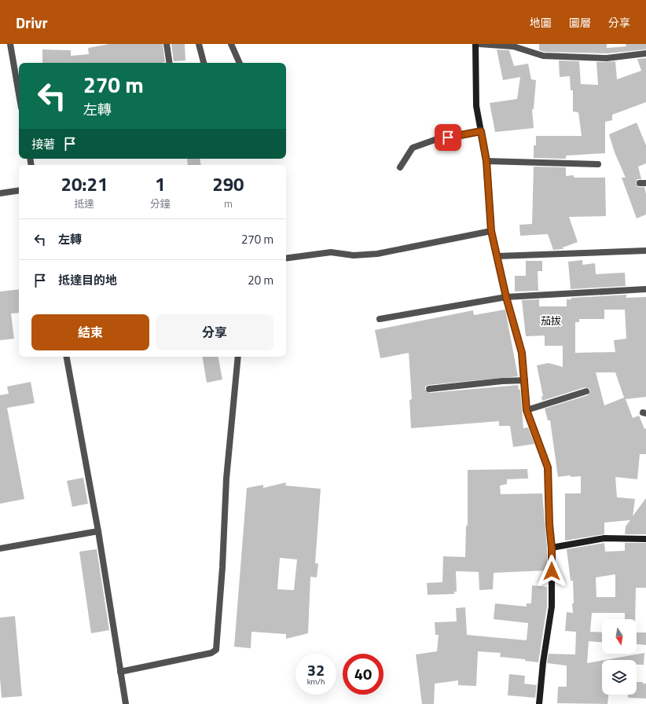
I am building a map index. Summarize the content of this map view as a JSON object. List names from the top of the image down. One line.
{"districts":["茄拔"],"north":"bottom","page":{"header":"Drivr","nav":["地圖","圖層","分享"],"turn":["270 m","左轉"],"then":"接著","eta":["20:21","抵達","1","分鐘","290","m"],"list":[{"name":"左轉","value":"270 m"},{"name":"抵達目的地","value":"20 m"}],"buttons":["結束","分享"],"speed":"32 km/h","limit":"40"}}
